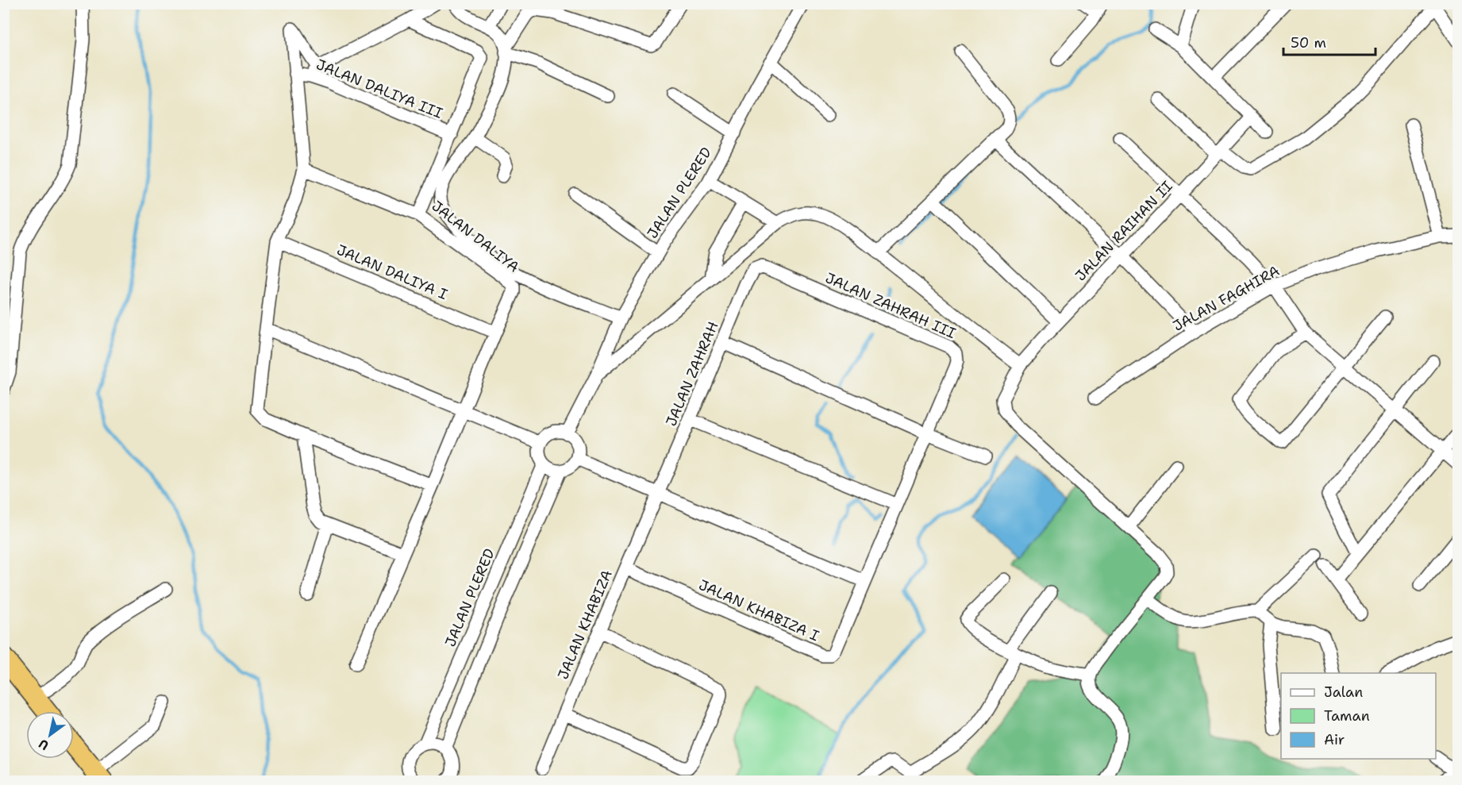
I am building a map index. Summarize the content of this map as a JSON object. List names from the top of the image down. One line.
{"streets":{"street":["JALAN DALIYA III","JALAN PLERED","JALAN RAIHAN II","JALAN DALIYA","JALAN DALIYA I","JALAN FAGHIRA","JALAN ZAHRAH III","JALAN ZAHRAH","JALAN KHABIZA I","JALAN KHABIZA"]},"crossings":[["JALAN DALIYA III","JALAN DALIYA"],["JALAN DALIYA","JALAN DALIYA I"],["JALAN ZAHRAH III","JALAN ZAHRAH"],["JALAN ZAHRAH","JALAN KHABIZA"],["JALAN KHABIZA I","JALAN KHABIZA"]],"legend":["Jalan","Taman","Air"],"scale_bar":"50 m","north":"bottom left"}
